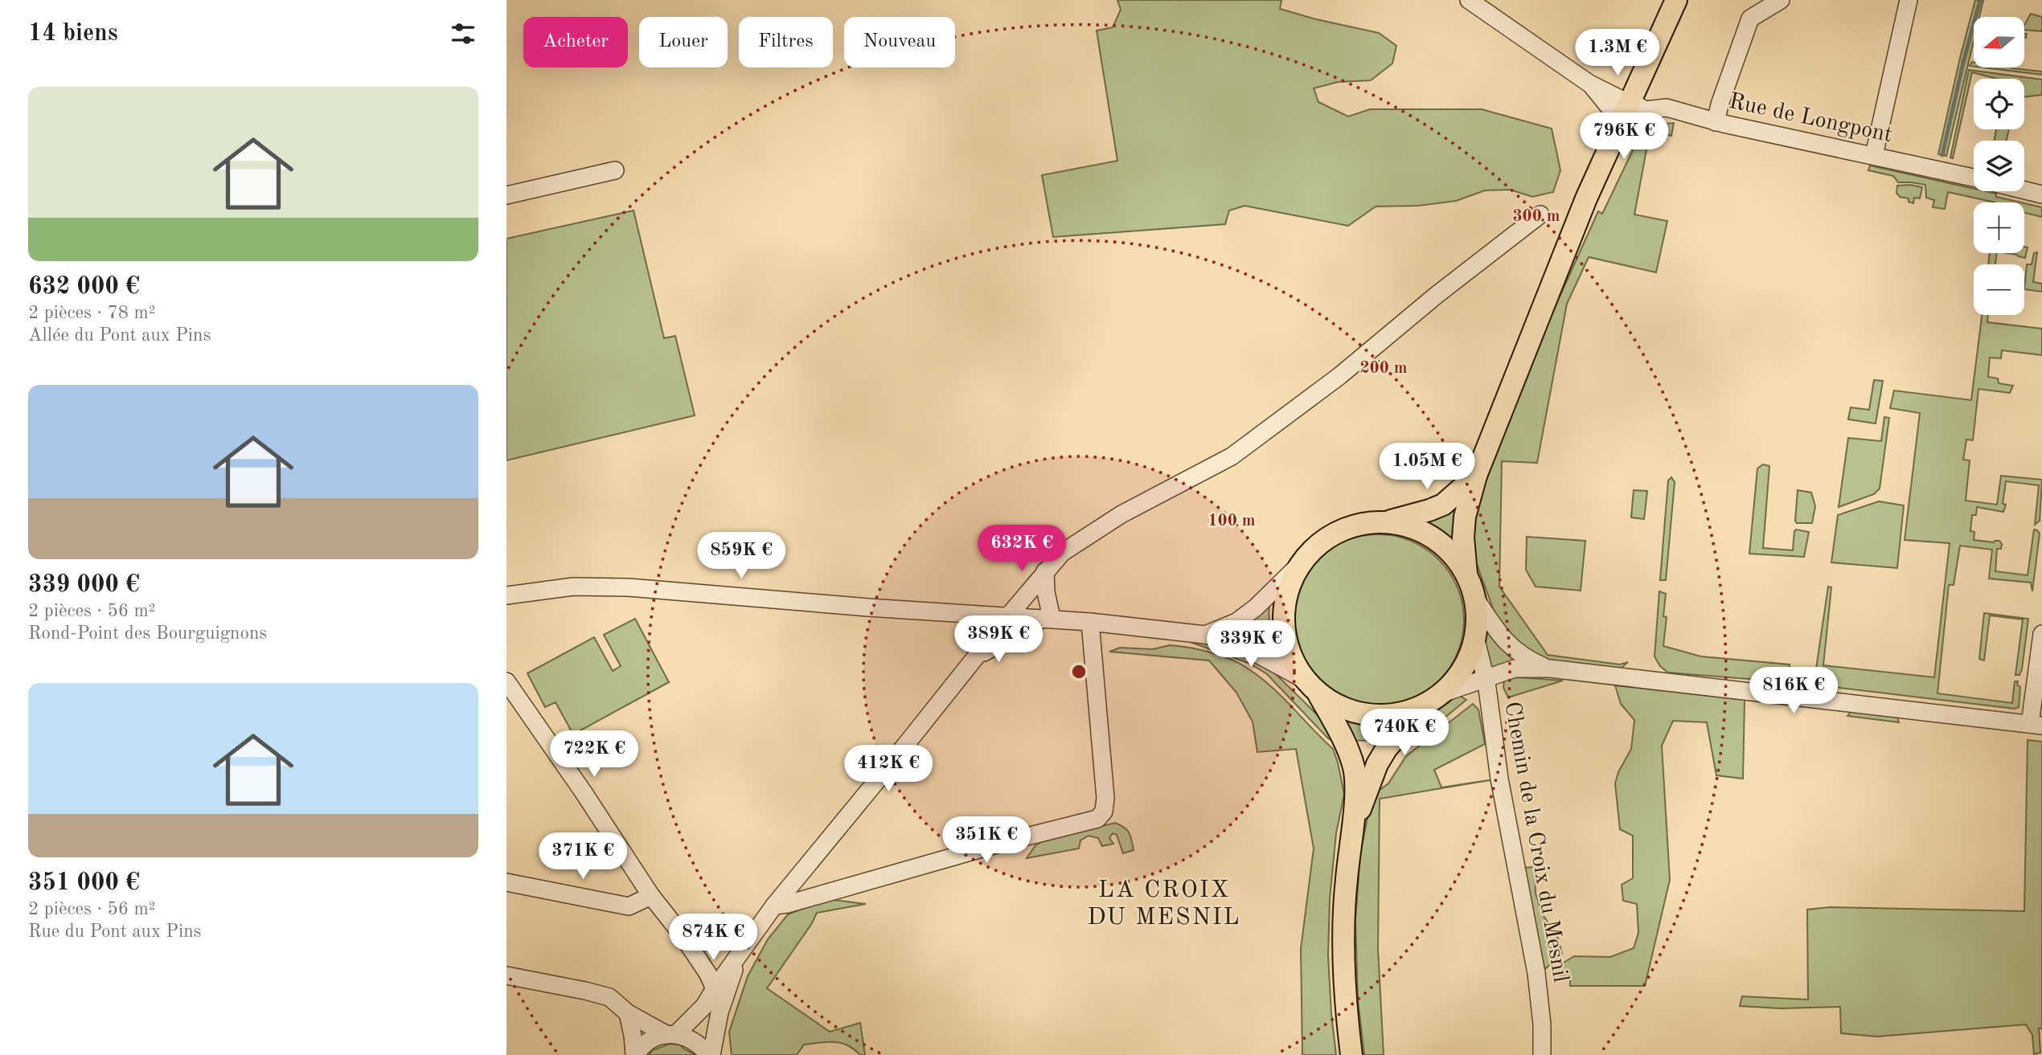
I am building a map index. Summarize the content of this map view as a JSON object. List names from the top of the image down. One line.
{"streets":{"street":["Rue de Longpont","Chemin de la Croix du Mesnil"]},"districts":["LA CROIX DU MESNIL"],"north":"left","page":{"heading":"14 biens","map_buttons":["+","−"],"chip":["Acheter","Louer","Filtres","Nouveau"],"price":["1.3M €","796K €","1.05M €","632K €","859K €","389K €","339K €","816K €","740K €","722K €","412K €","351K €","371K €","874K €"],"list":[{"name":"632 000 €","note":"2 pièces · 78 m² · Allée du Pont aux Pins"},{"name":"339 000 €","note":"2 pièces · 56 m² · Rond-Point des Bourguignons"},{"name":"351 000 €","note":"2 pièces · 56 m² · Rue du Pont aux Pins"}]},"rings":["300 m","200 m","100 m"]}
